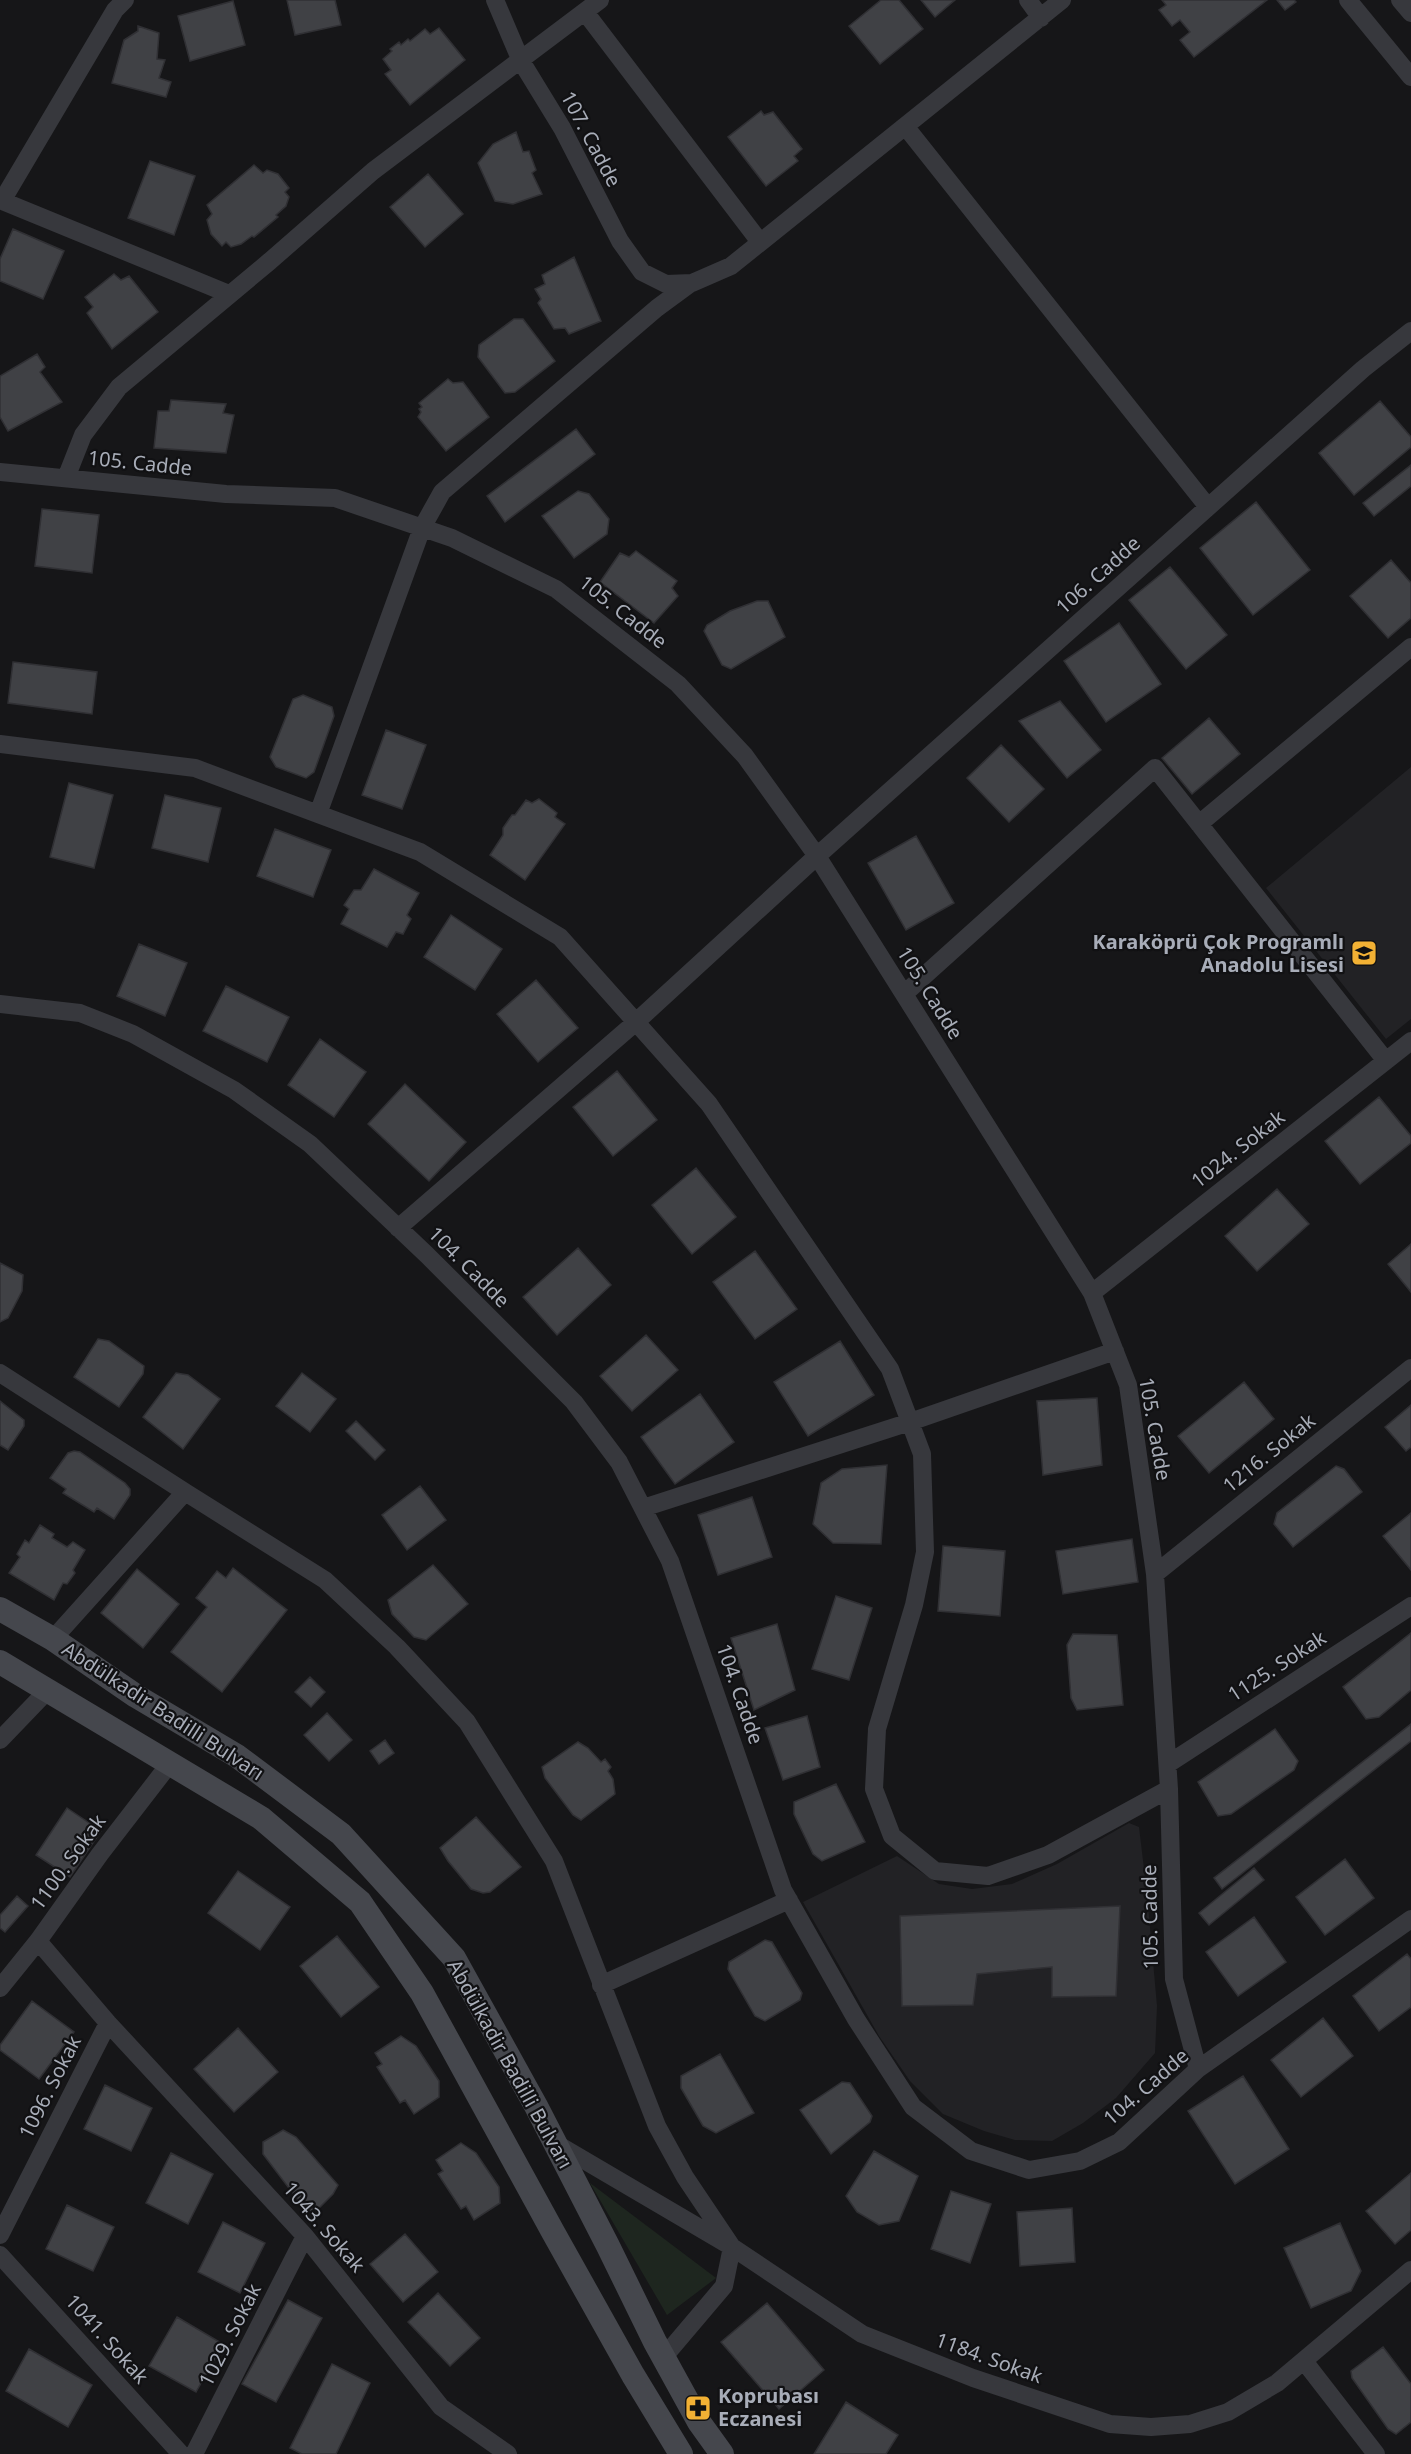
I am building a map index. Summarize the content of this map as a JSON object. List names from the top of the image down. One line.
{"streets":{"main road":["Abdülkadir Badilli Bulvarı"],"street":["107. Cadde","105. Cadde","106. Cadde","1024. Sokak","104. Cadde","1216. Sokak","1125. Sokak","1100. Sokak","1096. Sokak","1043. Sokak","1029. Sokak","1041. Sokak","1184. Sokak"]},"crossings":[["105. Cadde","106. Cadde"],["105. Cadde","1024. Sokak"],["105. Cadde","104. Cadde"],["105. Cadde","1216. Sokak"],["105. Cadde","1125. Sokak"],["106. Cadde","104. Cadde"],["Abdülkadir Badilli Bulvarı","1100. Sokak"],["Abdülkadir Badilli Bulvarı","1184. Sokak"],["1100. Sokak","1043. Sokak"],["1096. Sokak","1043. Sokak"],["1043. Sokak","1029. Sokak"]],"places":{"school or university":["Karaköprü Çok Programlı Anadolu Lisesi"],"pharmacy":["Koprubası Eczanesi"]}}
